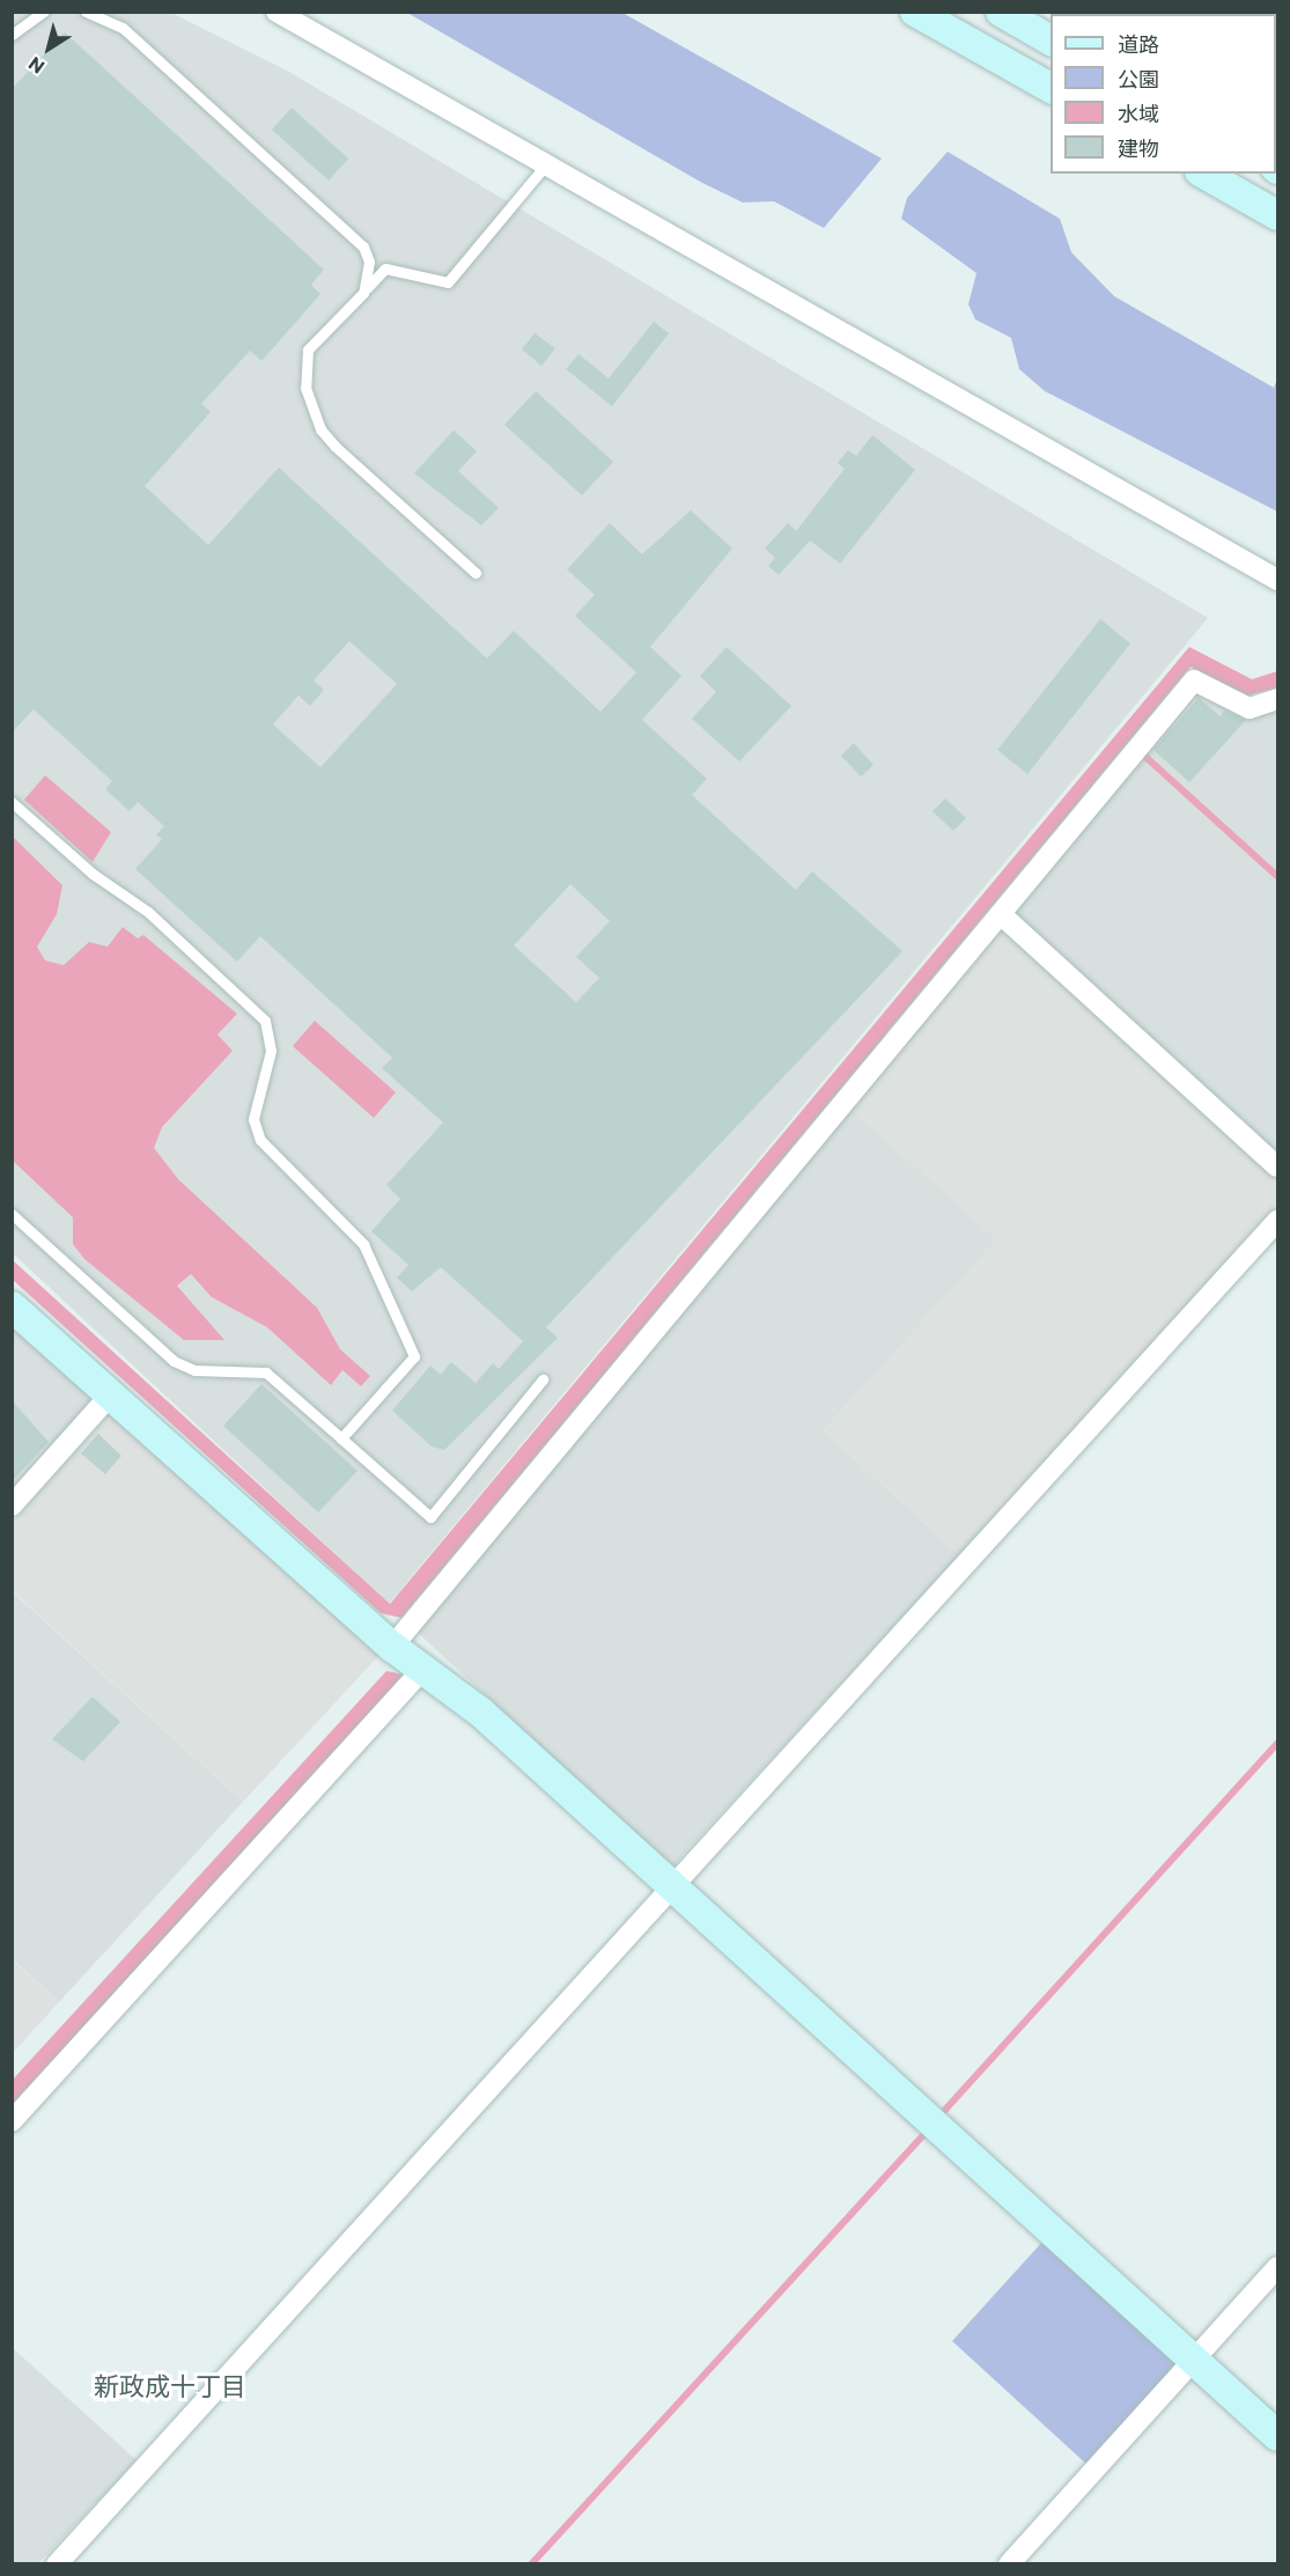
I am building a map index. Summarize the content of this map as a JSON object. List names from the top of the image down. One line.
{"districts":["新政成十丁目"],"legend":["道路","公園","水域","建物"],"north":"bottom left"}
